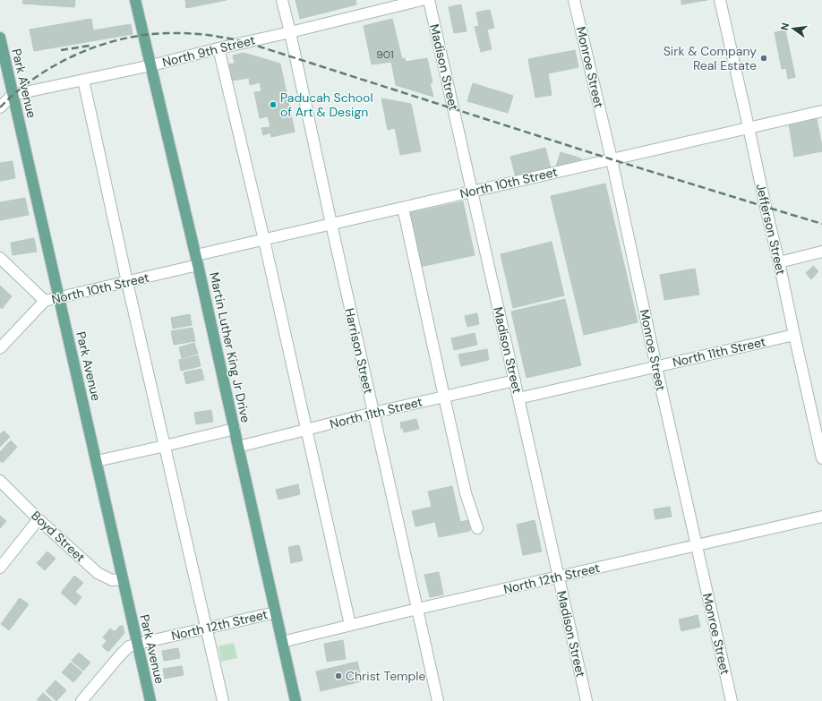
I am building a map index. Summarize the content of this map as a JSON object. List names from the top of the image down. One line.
{"streets":{"main road":["Park Avenue","Martin Luther King Jr Drive"],"street":["North 9th Street","Madison Street","Monroe Street","North 10th Street","Jefferson Street","Harrison Street","North 11th Street","Boyd Street","North 12th Street"]},"crossings":[["North 9th Street","Park Avenue"],["North 9th Street","Martin Luther King Jr Drive"],["North 9th Street","Harrison Street"],["Madison Street","North 10th Street"],["Madison Street","North 11th Street"],["Madison Street","North 12th Street"],["Monroe Street","North 10th Street"],["Monroe Street","North 11th Street"],["Monroe Street","North 12th Street"],["Park Avenue","North 10th Street"],["Park Avenue","Boyd Street"],["Park Avenue","North 12th Street"],["North 10th Street","Jefferson Street"],["North 10th Street","Martin Luther King Jr Drive"],["North 10th Street","Harrison Street"],["Jefferson Street","North 11th Street"],["Martin Luther King Jr Drive","North 11th Street"],["Martin Luther King Jr Drive","North 12th Street"],["Harrison Street","North 11th Street"],["Harrison Street","North 12th Street"]],"places":["Sirk & Company Real Estate","Paducah School of Art & Design","Christ Temple"],"house_numbers":["901"],"north":"left"}
